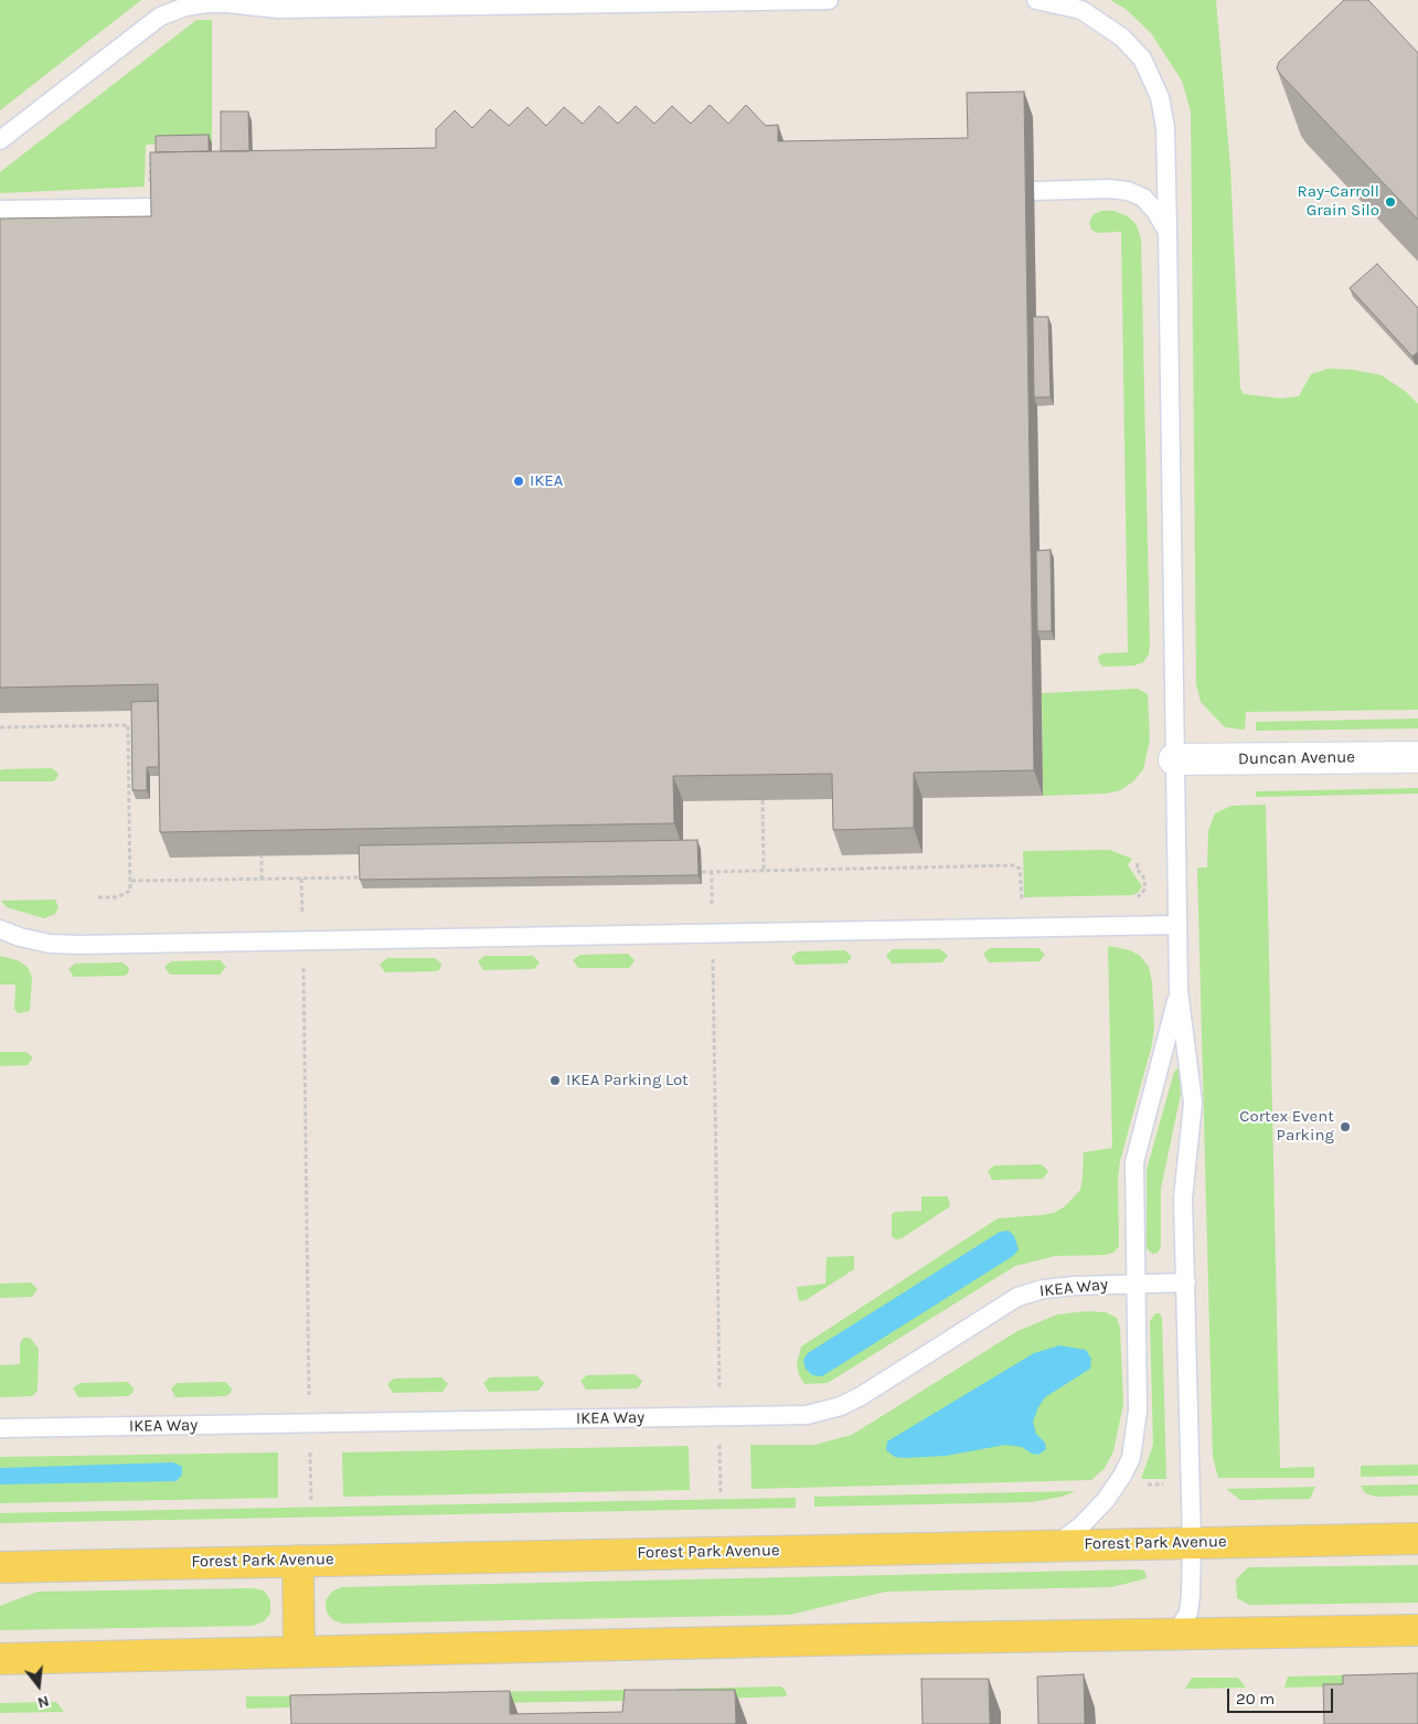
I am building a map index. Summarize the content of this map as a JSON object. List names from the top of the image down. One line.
{"streets":{"main road":["Forest Park Avenue"],"street":["Duncan Avenue"],"lane":["IKEA Way"]},"places":["Ray-Carroll Grain Silo","IKEA","IKEA Parking Lot","Cortex Event Parking"],"scale_bar":"20 m","north":"bottom"}
